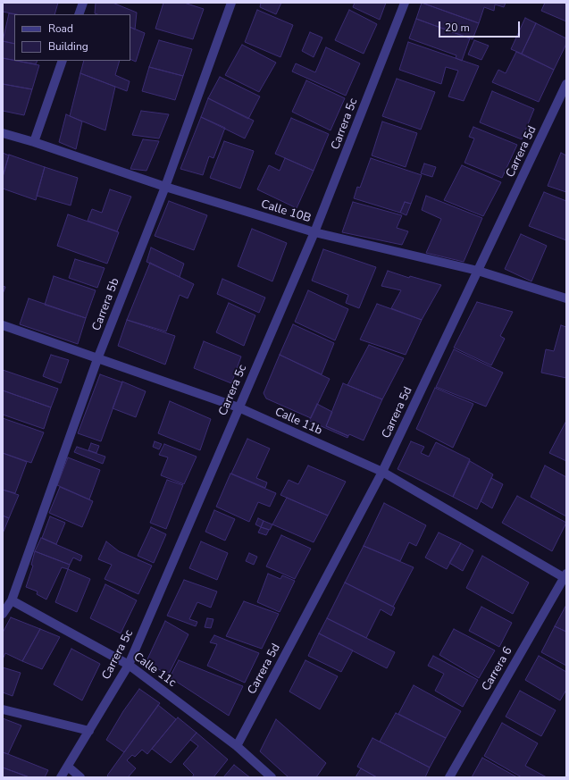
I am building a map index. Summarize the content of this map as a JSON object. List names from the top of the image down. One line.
{"streets":{"street":["Carrera 5c","Carrera 5d","Calle 10B","Carrera 5b","Calle 11b","Carrera 6","Calle 11c"]},"crossings":[["Carrera 5c","Calle 10B"],["Carrera 5c","Calle 11b"],["Carrera 5c","Calle 11c"],["Carrera 5d","Calle 10B"],["Carrera 5d","Calle 11b"],["Carrera 5d","Calle 11c"],["Calle 10B","Carrera 5b"],["Carrera 5b","Calle 11b"],["Carrera 5b","Calle 11c"],["Calle 11b","Carrera 6"]],"legend":["Road","Building"],"scale_bar":"20 m"}
